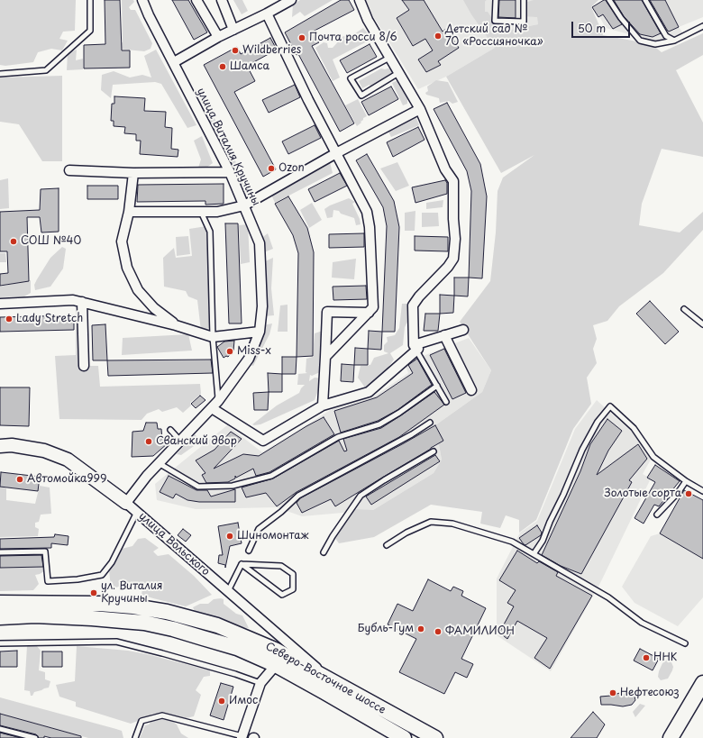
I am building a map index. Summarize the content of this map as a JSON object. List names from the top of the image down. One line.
{"streets":{"main road":["улица Вольского","Северо-Восточное шоссе"],"street":["улица Виталия Кручины"]},"crossings":[["улица Виталия Кручины","улица Вольского"],["улица Вольского","Северо-Восточное шоссе"]],"places":["Детский сад № 70 «Россияночка»","Почта росси 8/6","Wildberries","Шамса","Ozon","СОШ №40","Lady Stretch","Miss-x","Сванский двор","Автомойка999","Золотые сорта","Шиномонтаж","ул. Виталия Кручины","Бубль-Гум","ФАМИЛИОН","ННК","Нефтесоюз","Имос"],"scale_bar":"50 m"}
